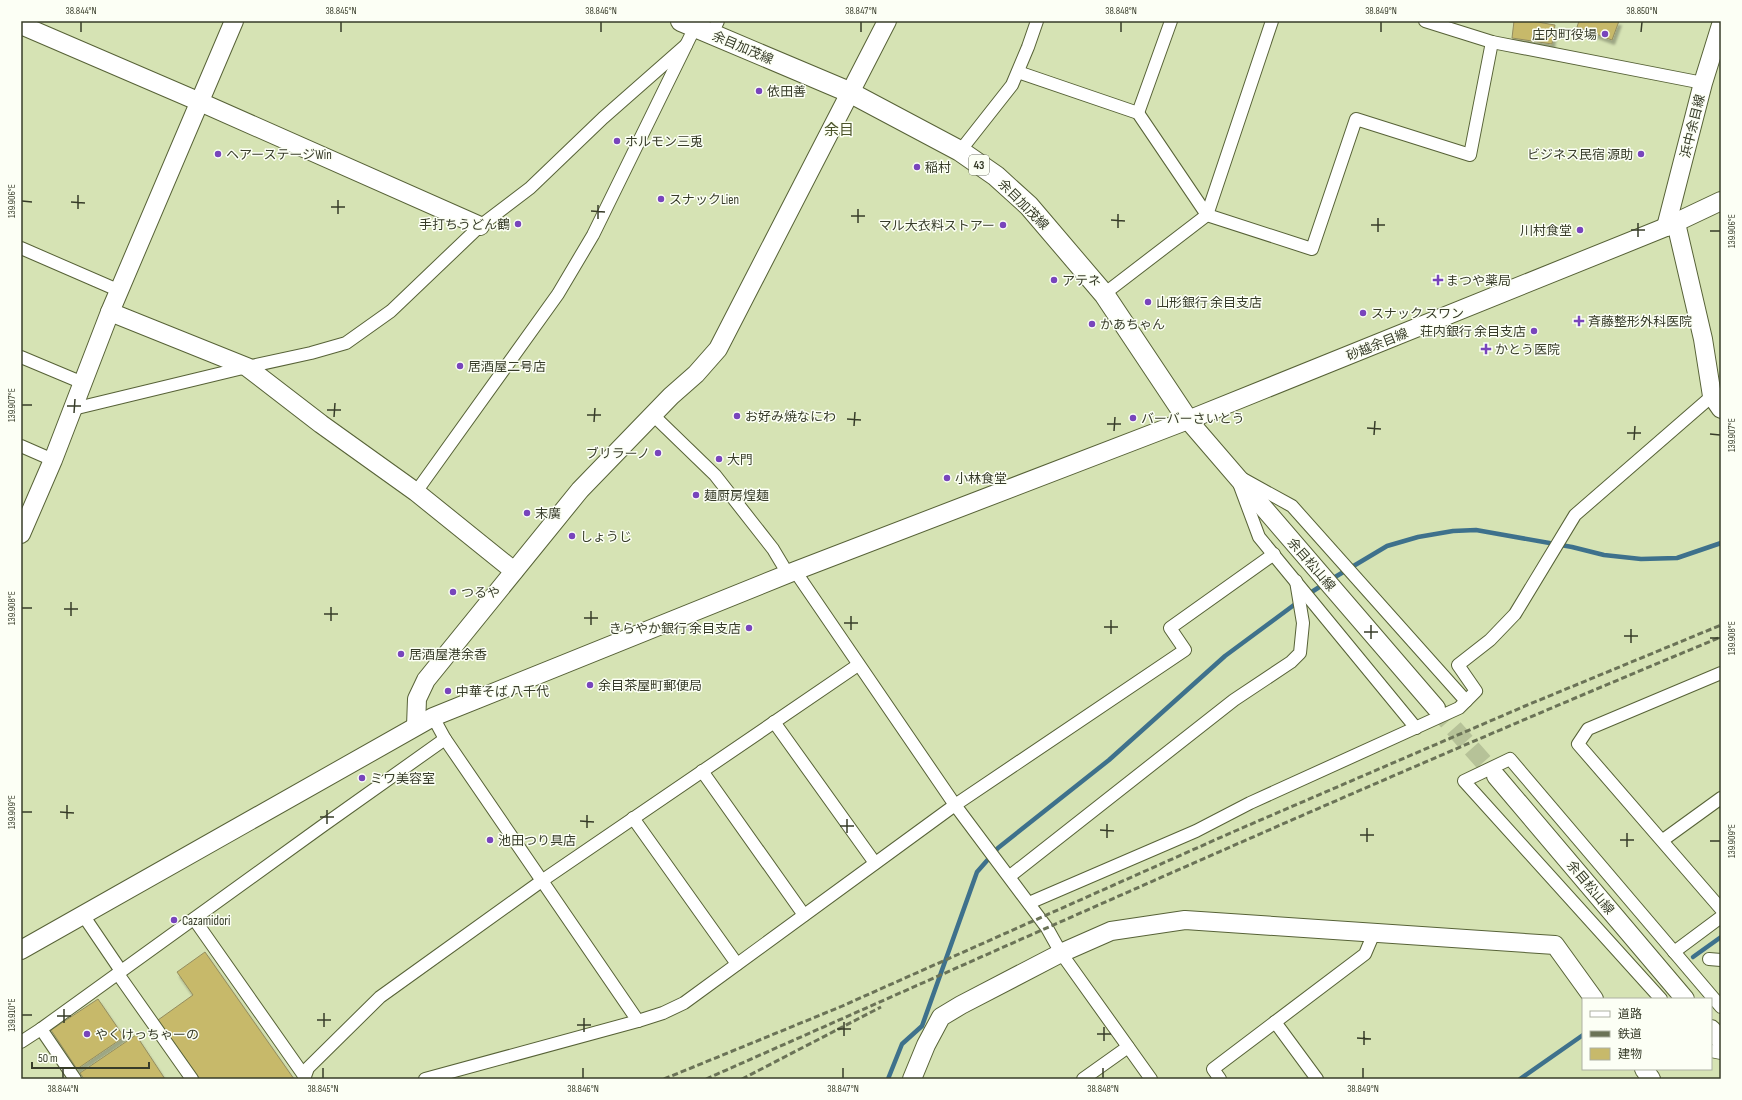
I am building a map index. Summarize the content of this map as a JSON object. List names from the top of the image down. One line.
{"streets":{"main road":["余目加茂線","43"],"street":["浜中余目線","砂越余目線","余目松山線"]},"crossings":[["余目加茂線","砂越余目線"],["余目加茂線","余目松山線"],["浜中余目線","砂越余目線"],["砂越余目線","余目松山線"]],"districts":["余目"],"places":{"other":["庄内町役場","依田善","ホルモン三兎","ヘアーステージWin","ビジネス民宿 源助","稲村","スナックLien","手打ちうどん鶴","マル大衣料ストアー","川村食堂","アテネ","山形銀行 余目支店","スナック スワン","かあちゃん","荘内銀行 余目支店","居酒屋二号店","お好み焼なにわ","バーバーさいとう","ブリラーノ","大門","小林食堂","麺厨房煌麺","末廣","しょうじ","つるや","きらやか銀行 余目支店","居酒屋港余香","余目茶屋町郵便局","中華そば 八千代","ミワ美容室","池田つり具店","Cazamidori","やくけっちゃーの"],"health":["まつや薬局","斉藤整形外科医院","かとう医院"]},"legend":["道路","鉄道","建物"],"scale_bar":"50 m","coordinates":["38.844°N","38.845°N","38.846°N","38.847°N","38.848°N","38.849°N","38.850°N","139.906°E","139.907°E","139.908°E","139.909°E","139.910°E"]}
